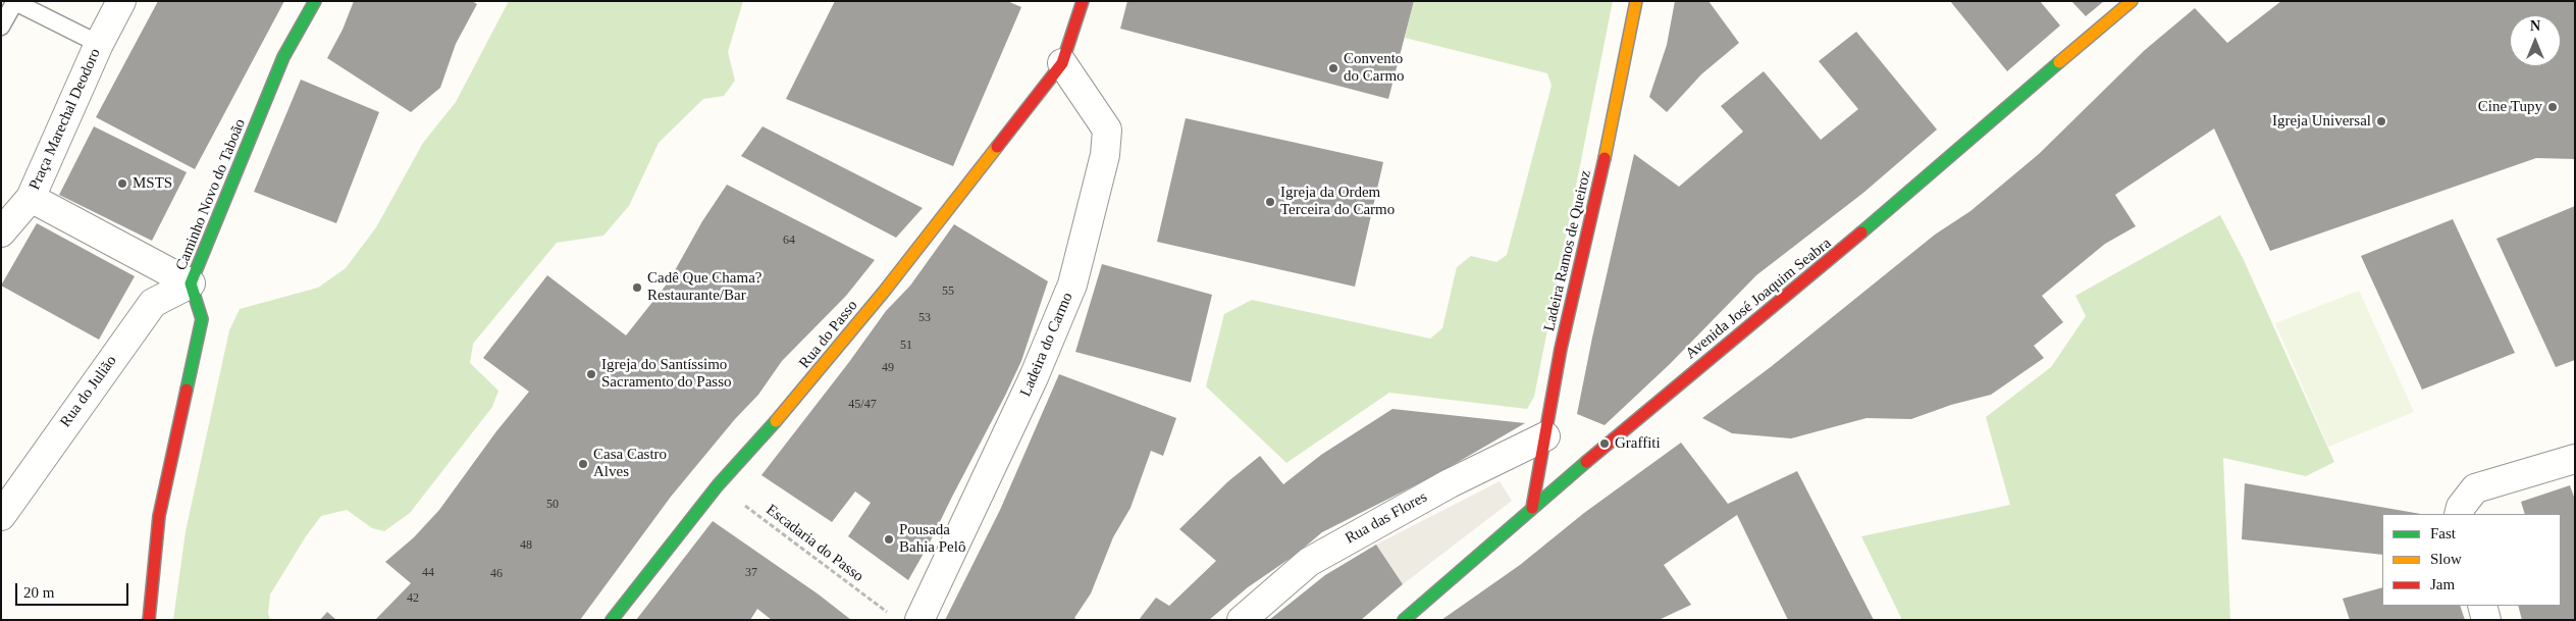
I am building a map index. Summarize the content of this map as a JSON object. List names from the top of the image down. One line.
{"streets":{"main road":["Caminho Novo do Taboão","Ladeira Ramos de Queiroz","Avenida José Joaquim Seabra","Rua do Passo"],"street":["Praça Marechal Deodoro","Ladeira do Carmo","Rua do Julião","Rua das Flores"],"path":["Escadaria do Passo"]},"crossings":[["Caminho Novo do Taboão","Rua do Julião"],["Ladeira Ramos de Queiroz","Avenida José Joaquim Seabra"],["Ladeira Ramos de Queiroz","Rua das Flores"],["Rua do Passo","Ladeira do Carmo"],["Rua do Passo","Escadaria do Passo"]],"places":["Convento do Carmo","Cine Tupy","Igreja Universal","MSTS","Igreja da Ordem Terceira do Carmo","Cadê Que Chama? Restaurante/Bar","Igreja do Santíssimo Sacramento do Passo","Graffiti","Casa Castro Alves","Pousada Bahia Pelô"],"house_numbers":["64","55","53","51","49","45/47","50","48","44","37","46","42"],"legend":["Fast","Slow","Jam"],"scale_bar":"20 m","north":"top"}
